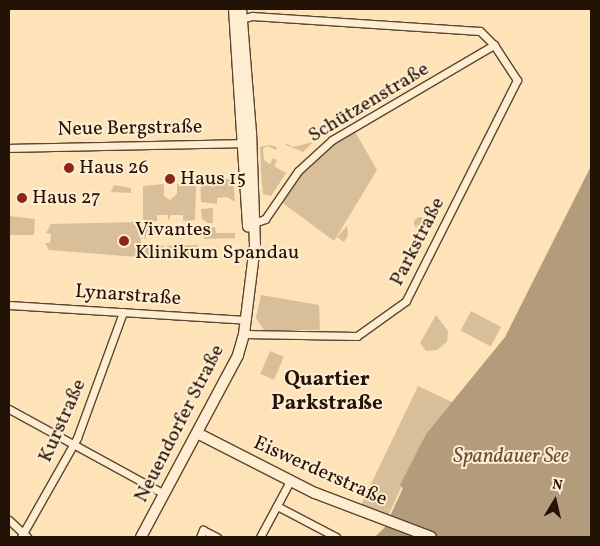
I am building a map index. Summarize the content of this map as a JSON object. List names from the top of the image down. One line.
{"streets":{"main road":["Neuendorfer Straße","Eiswerderstraße"],"street":["Schützenstraße","Neue Bergstraße","Parkstraße","Lynarstraße","Kurstraße"]},"crossings":[["Schützenstraße","Parkstraße"],["Schützenstraße","Neuendorfer Straße"],["Neue Bergstraße","Neuendorfer Straße"],["Parkstraße","Neuendorfer Straße"],["Lynarstraße","Kurstraße"],["Lynarstraße","Neuendorfer Straße"],["Neuendorfer Straße","Eiswerderstraße"]],"districts":["Quartier Parkstraße"],"water":["Spandauer See"],"places":["Haus 26","Haus 15","Haus 27","Vivantes Klinikum Spandau"],"north":"top"}
